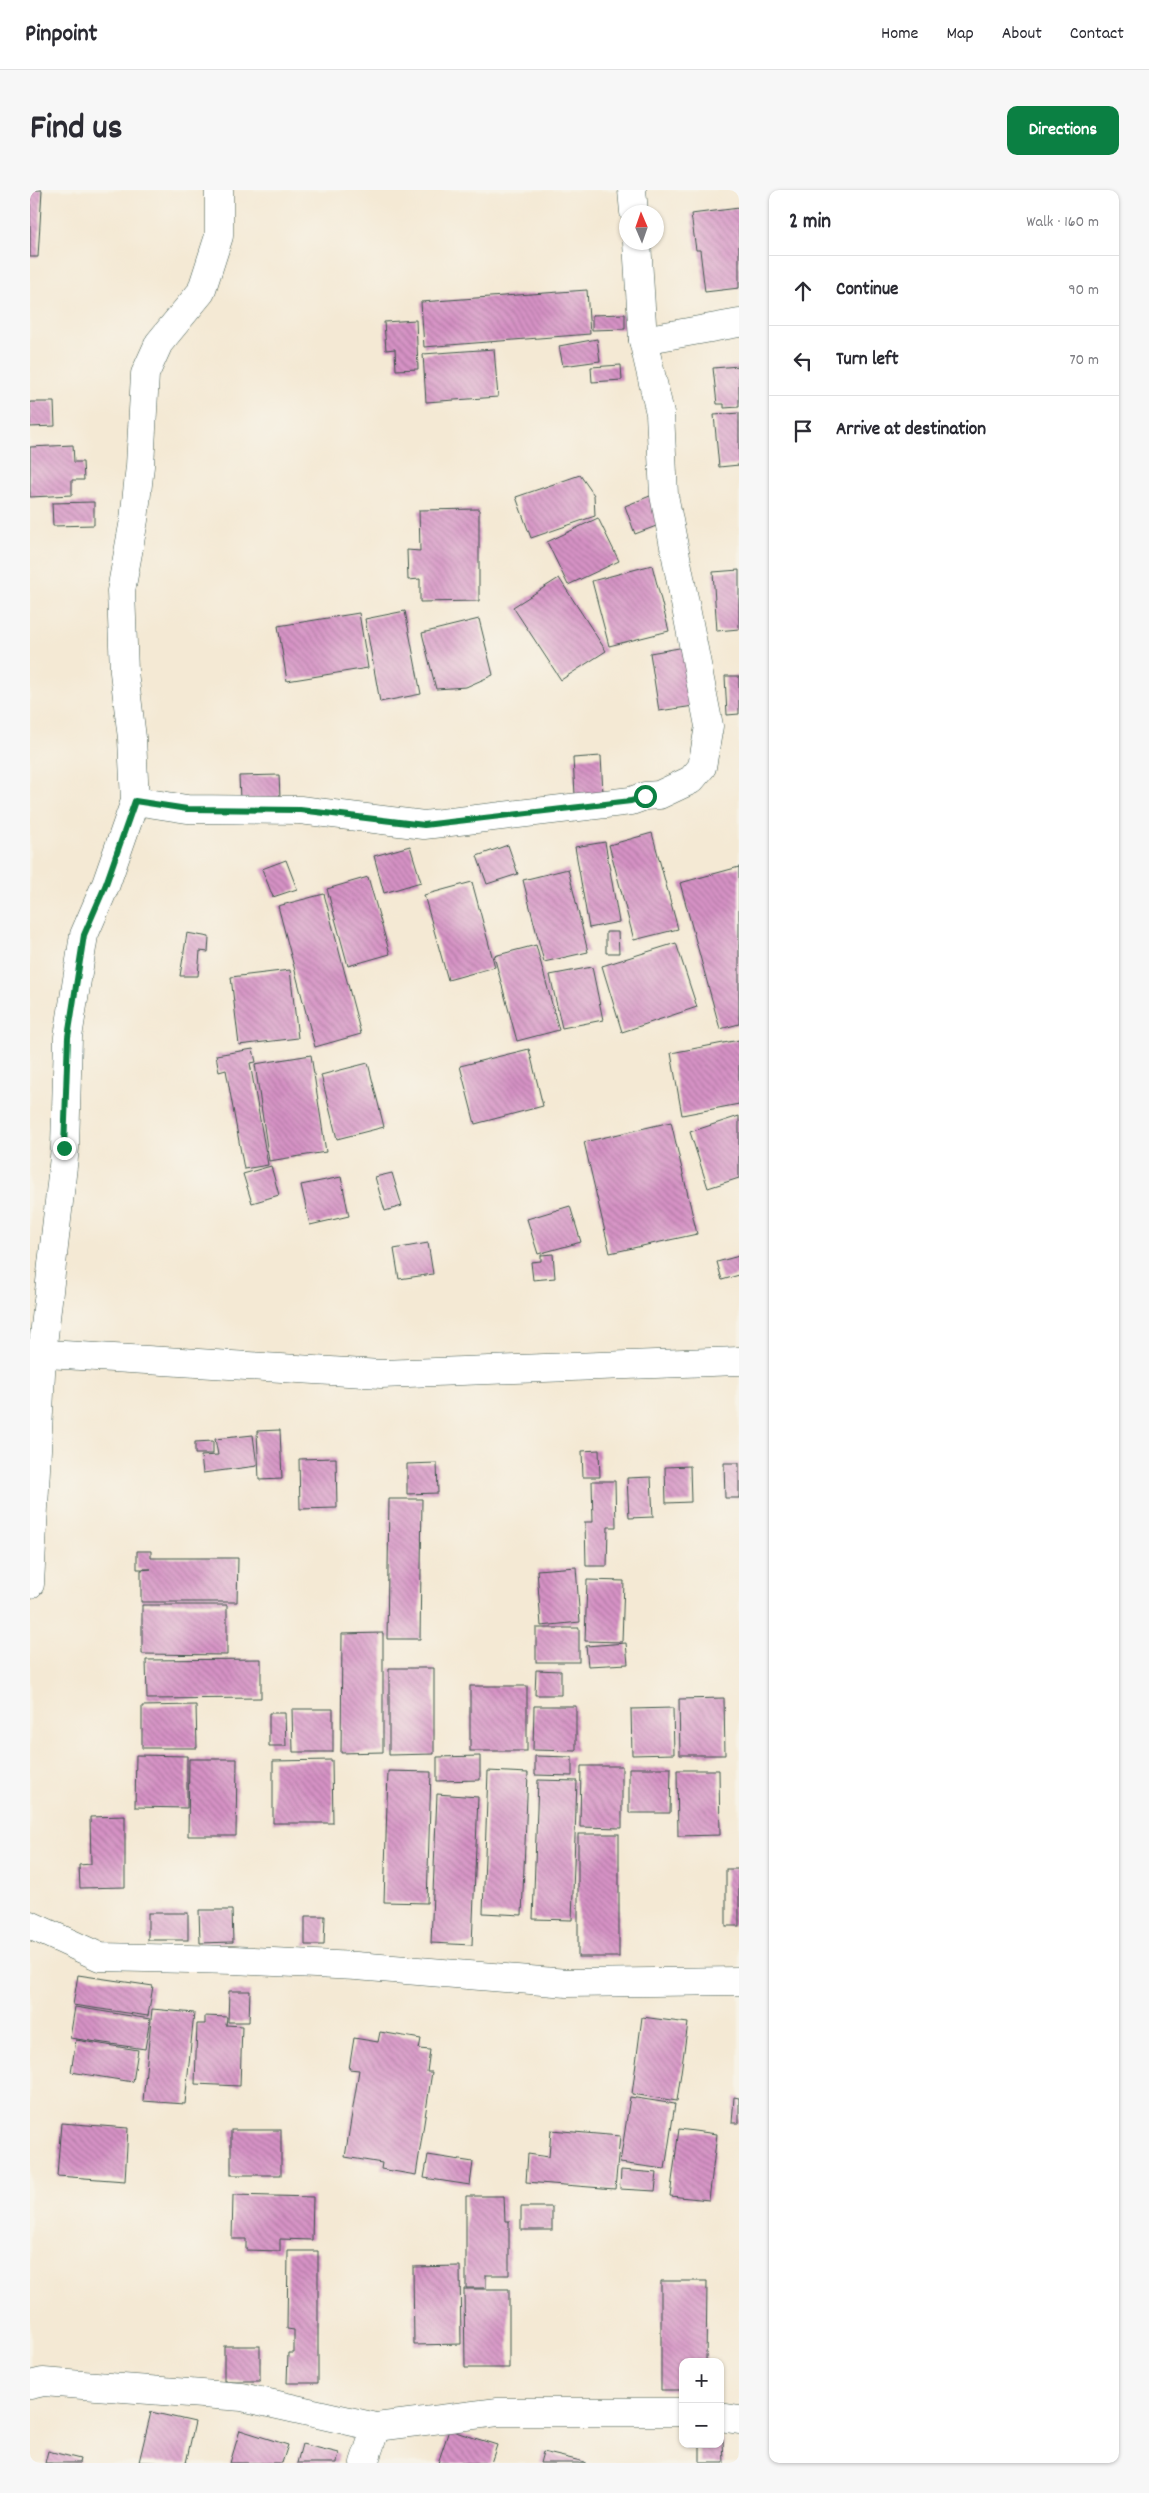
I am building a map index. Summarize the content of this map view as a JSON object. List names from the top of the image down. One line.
{"north":"top","page":{"header":"Pinpoint","nav":["Home","Map","About","Contact"],"title":"Find us","buttons":"Directions","heading":["2 min","Walk · 160 m"],"list":[["Continue","90 m"],["Turn left","70 m"],"Arrive at destination"],"map_buttons":["+","−"]}}
